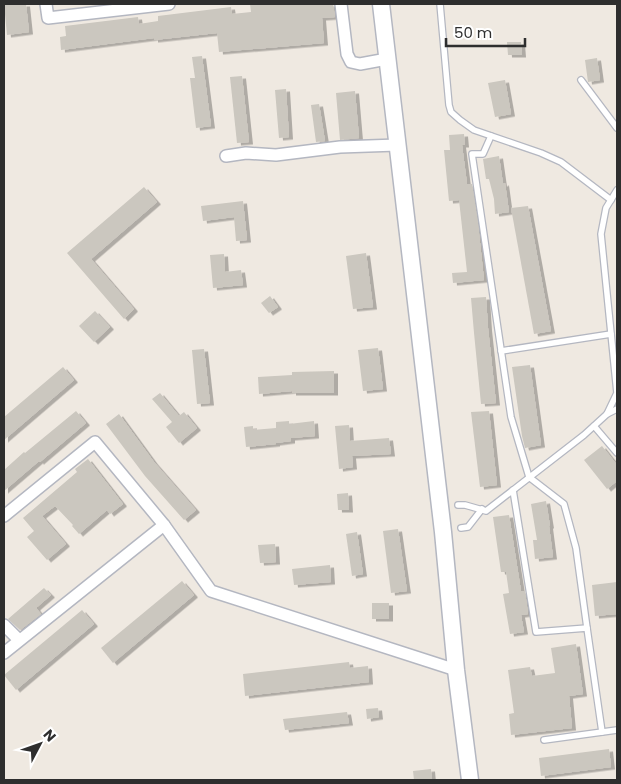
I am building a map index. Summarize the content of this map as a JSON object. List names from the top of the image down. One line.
{"scale_bar":"50 m","north":"top right"}
